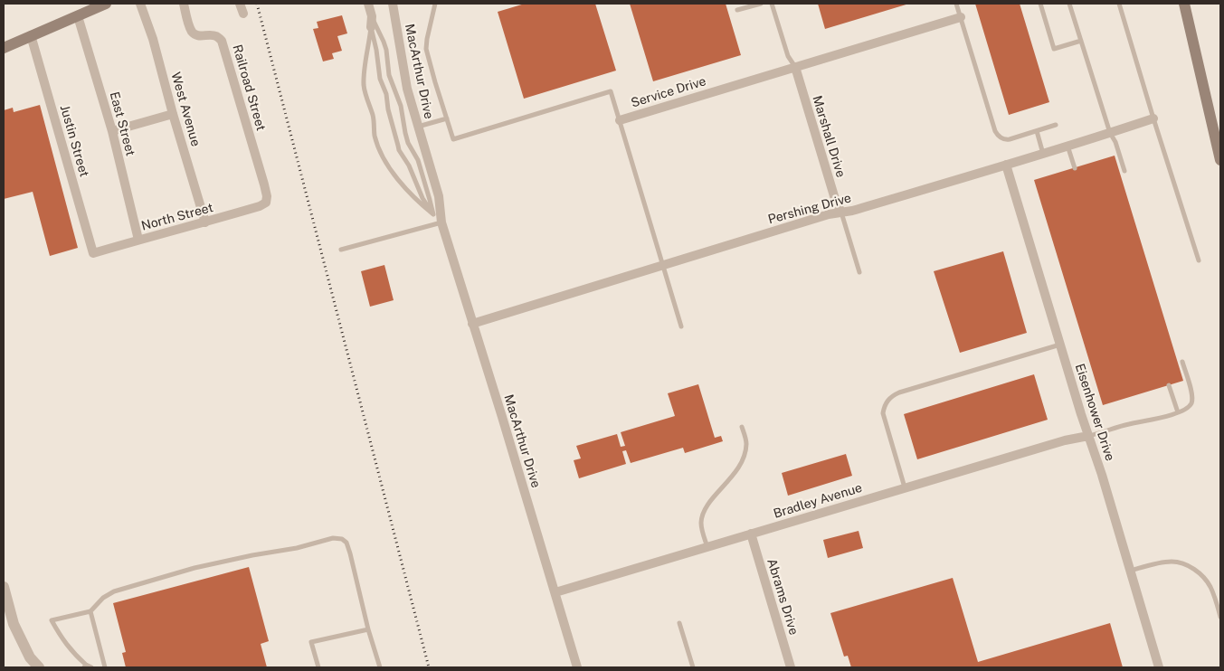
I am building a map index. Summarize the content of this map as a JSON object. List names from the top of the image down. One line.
{"streets":{"street":["MacArthur Drive","Railroad Street","Service Drive","West Avenue","East Street","Marshall Drive","Justin Street","Pershing Drive","North Street","Eisenhower Drive","Bradley Avenue","Abrams Drive"]},"crossings":[["MacArthur Drive","Pershing Drive"],["MacArthur Drive","Bradley Avenue"],["Railroad Street","North Street"],["Service Drive","Marshall Drive"],["West Avenue","North Street"],["East Street","North Street"],["Marshall Drive","Pershing Drive"],["Justin Street","North Street"],["Pershing Drive","Eisenhower Drive"],["Eisenhower Drive","Bradley Avenue"],["Bradley Avenue","Abrams Drive"]]}
